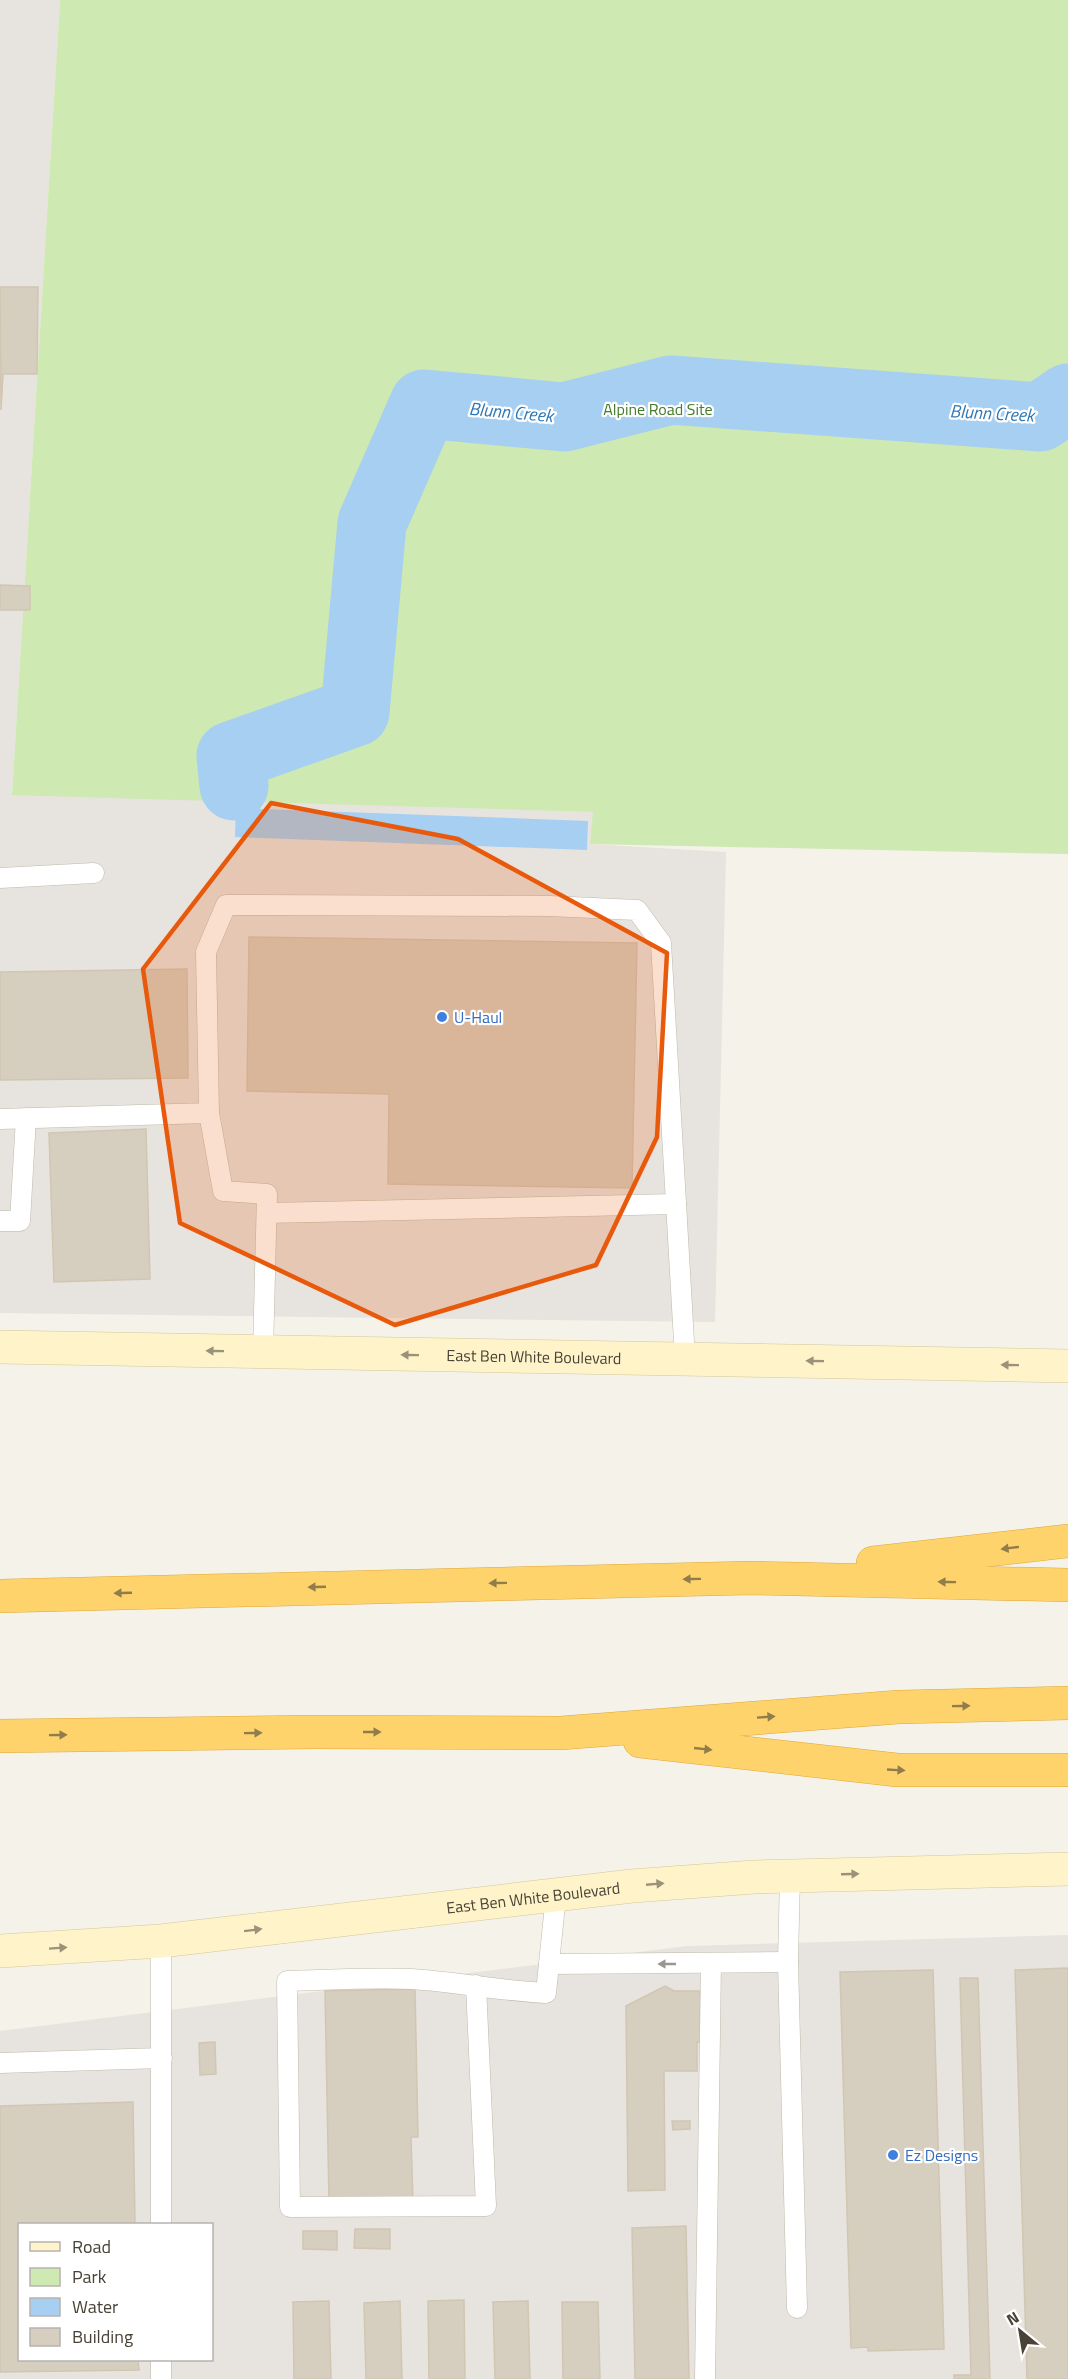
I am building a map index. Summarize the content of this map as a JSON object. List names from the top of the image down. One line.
{"streets":{"main road":["East Ben White Boulevard"]},"water":["Blunn Creek"],"parks":["Alpine Road Site"],"places":["U-Haul","Ez Designs"],"legend":["Road","Park","Water","Building"],"north":"top left"}
